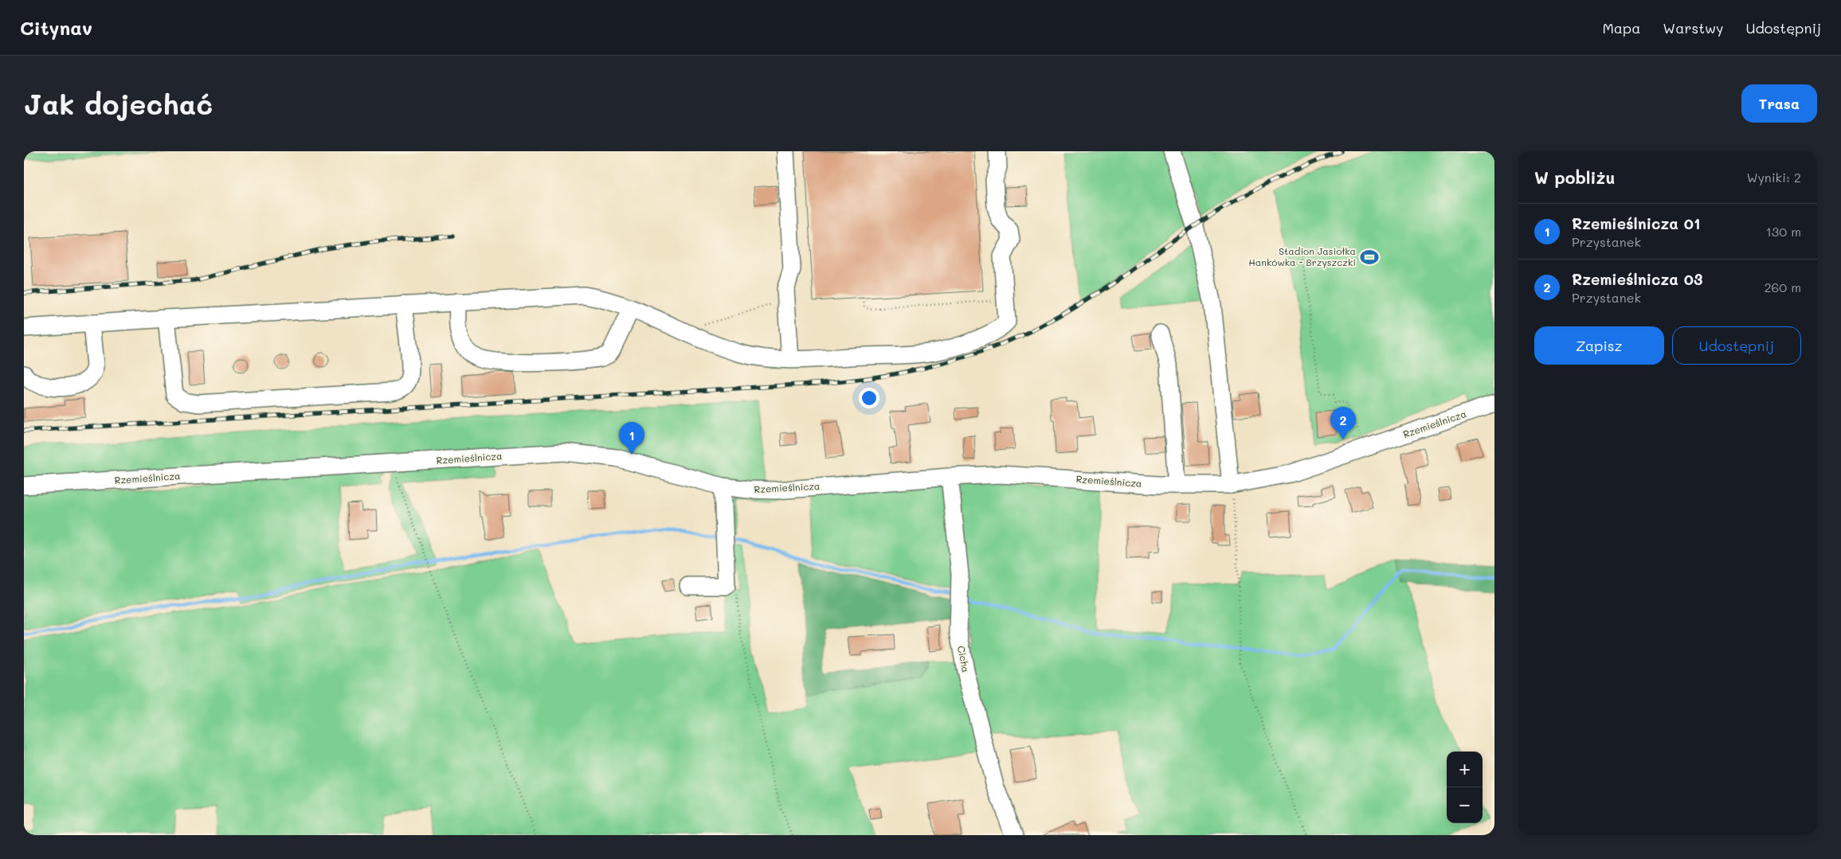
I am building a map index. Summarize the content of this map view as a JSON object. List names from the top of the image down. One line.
{"streets":{"street":["Rzemieślnicza","Cicha"]},"crossings":[["Rzemieślnicza","Cicha"]],"places":{"sports":["Stadion Jasiołka Hankówka - Brzyszczki"]},"page":{"header":"Citynav","nav":["Mapa","Warstwy","Udostępnij"],"buttons":["Trasa",["Zapisz","Udostępnij"]],"title":"Jak dojechać","heading":["W pobliżu","Wyniki: 2"],"list":[{"mark":"1","name":"Rzemieślnicza 01","note":"Przystanek","value":"130 m"},{"mark":"2","name":"Rzemieślnicza 03","note":"Przystanek","value":"260 m"}],"pins":["2","1"],"map_buttons":["+","−"]}}
